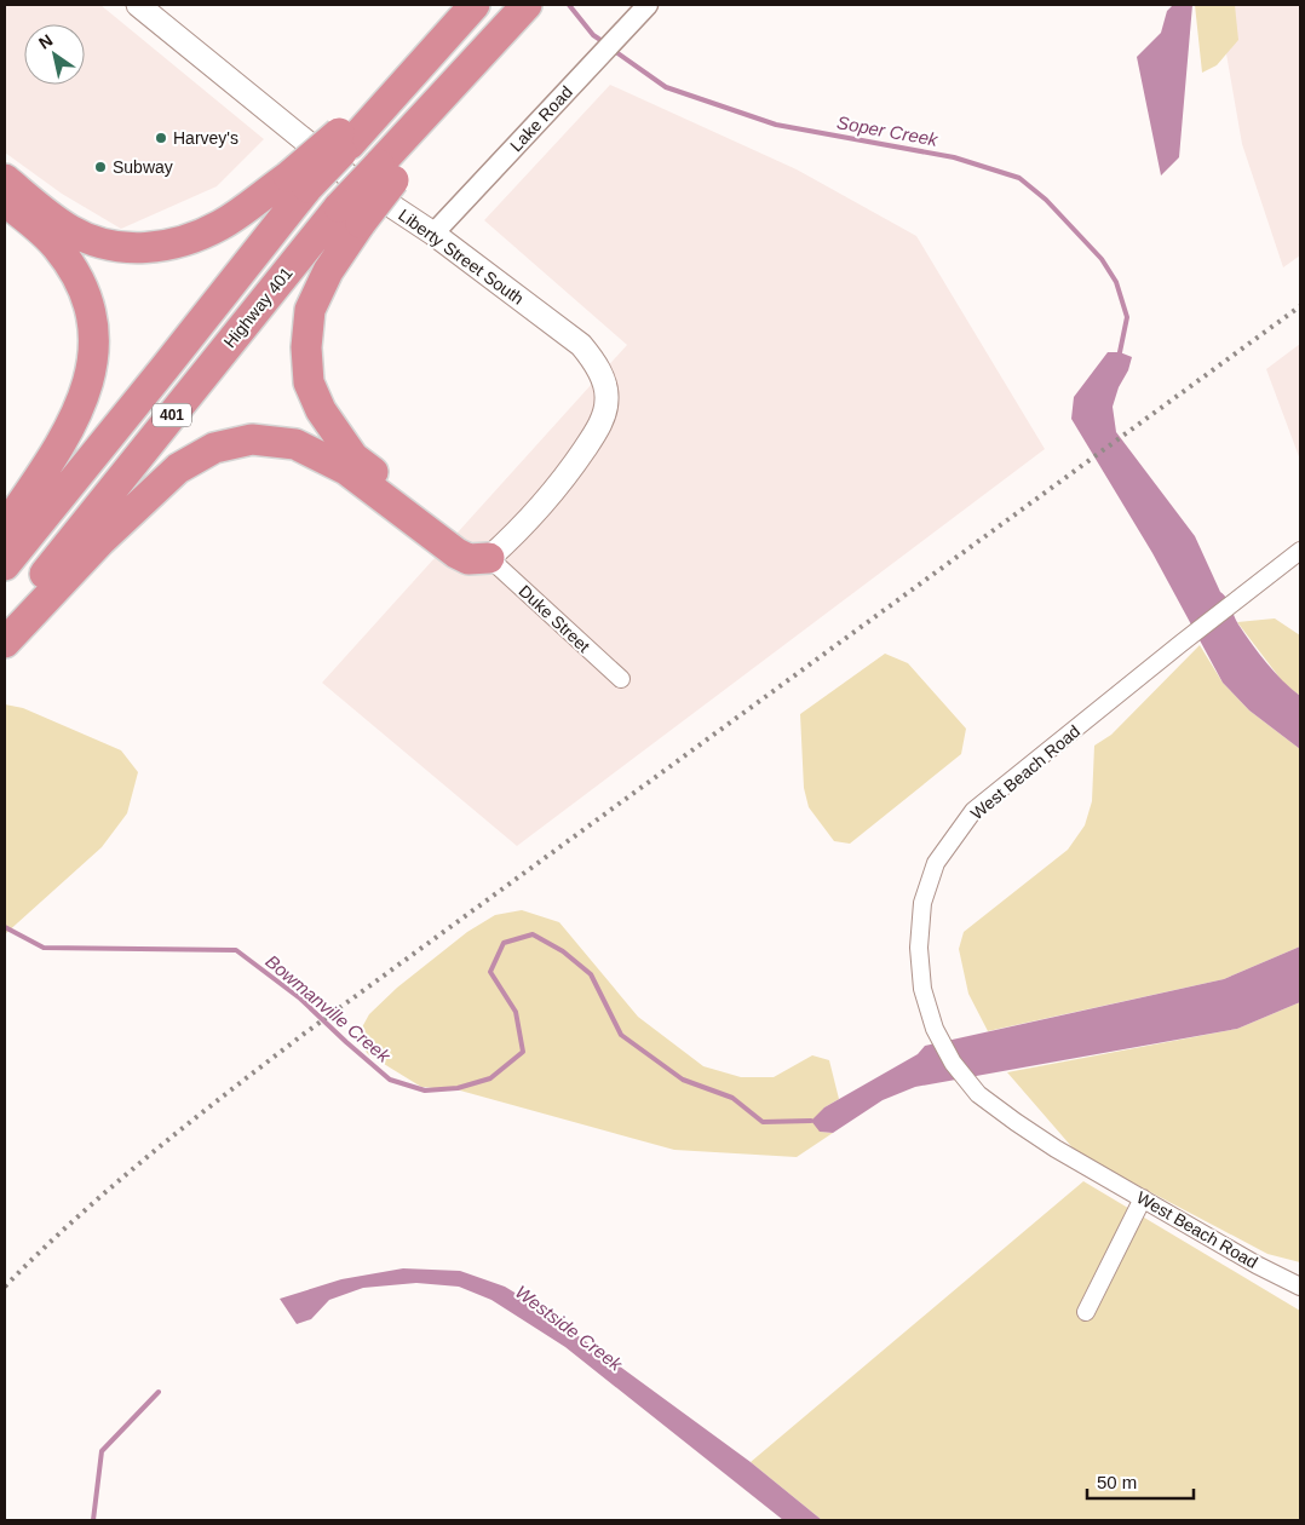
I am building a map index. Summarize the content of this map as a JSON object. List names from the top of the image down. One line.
{"streets":{"highway":["Highway 401","401"],"main road":["Liberty Street South"],"street":["Lake Road","Duke Street","West Beach Road"]},"crossings":[["Lake Road","Liberty Street South"],["Liberty Street South","Duke Street"]],"water":["Soper Creek","Bowmanville Creek","Westside Creek"],"places":["Harvey's","Subway"],"scale_bar":"50 m","north":"top left"}
